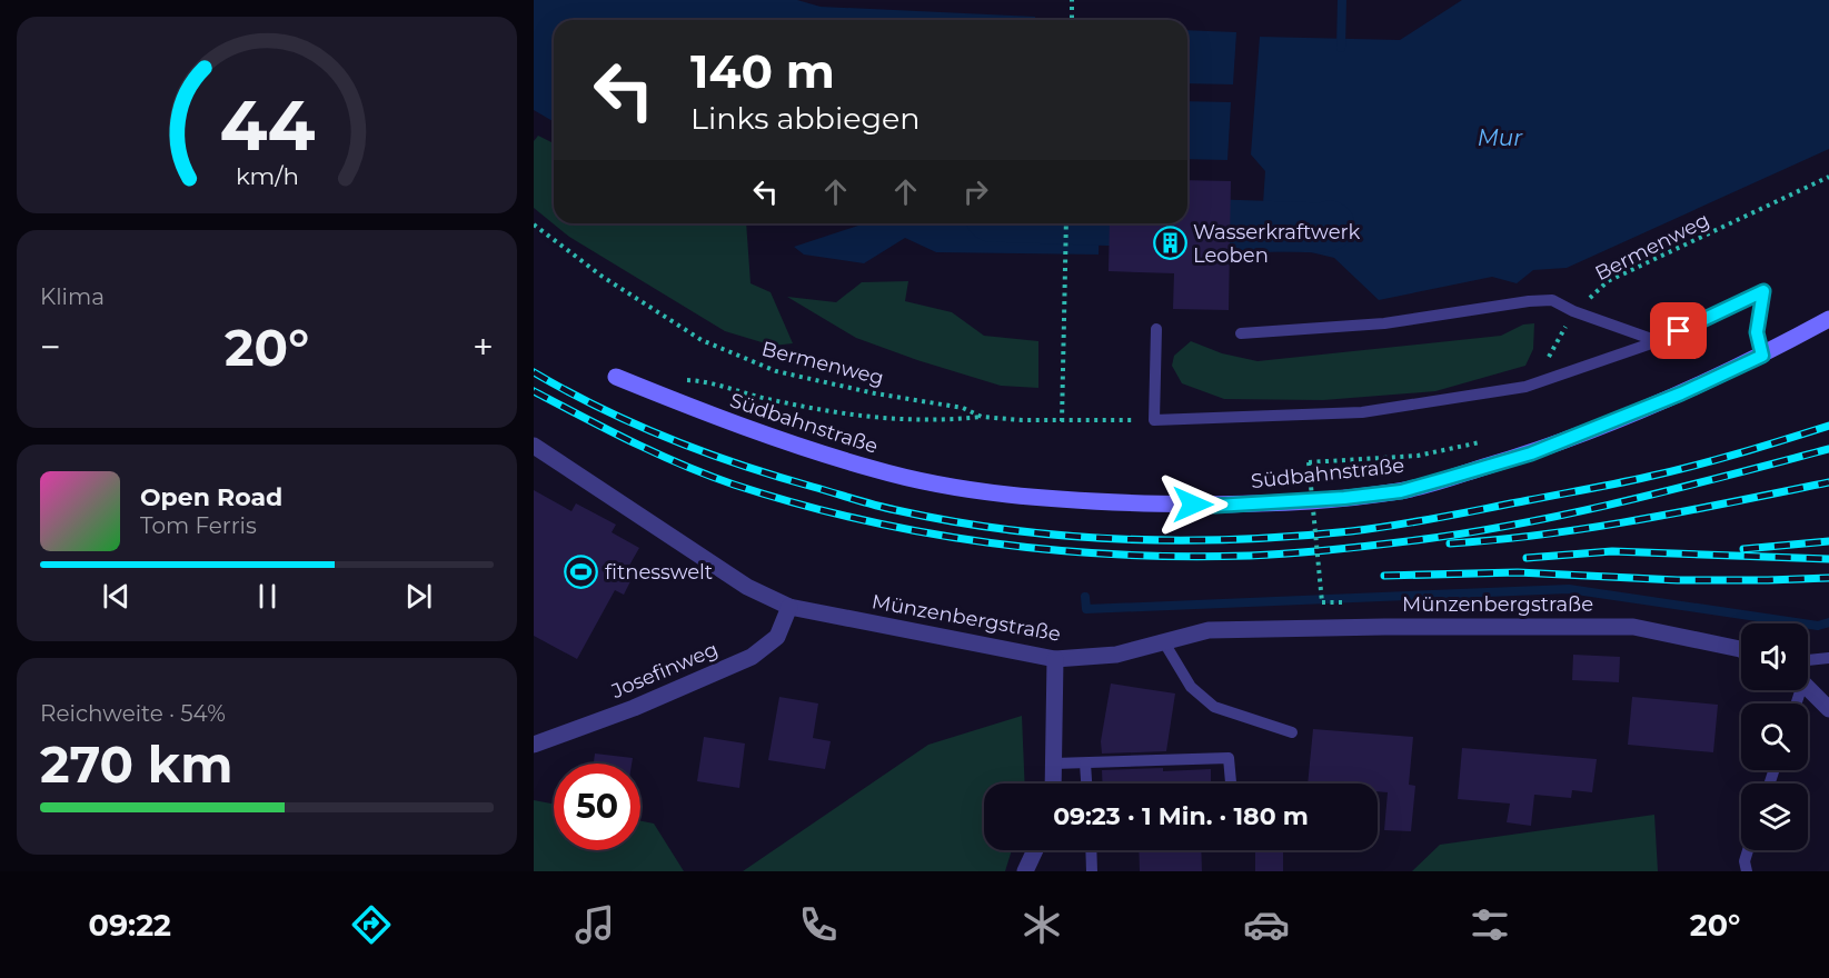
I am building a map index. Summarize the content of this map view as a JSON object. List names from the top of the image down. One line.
{"streets":{"main road":["Südbahnstraße"],"street":["Münzenbergstraße","Josefinweg"],"path":["Bermenweg"]},"crossings":[["Münzenbergstraße","Josefinweg"]],"water":["Mur"],"places":{"building":["Wasserkraftwerk Leoben"],"sports":["fitnesswelt"]},"page":{"turn":["140 m","Links abbiegen"],"tile":["Klima",["Reichweite · 54%","270 km"]],"heat":["−","20°","+"],"song":["Open Road","Tom Ferris"],"limit":"50","trip":"09:23 · 1 Min. · 180 m","tabs":["09:22","20°"],"gauge":["44","km/h"]}}
